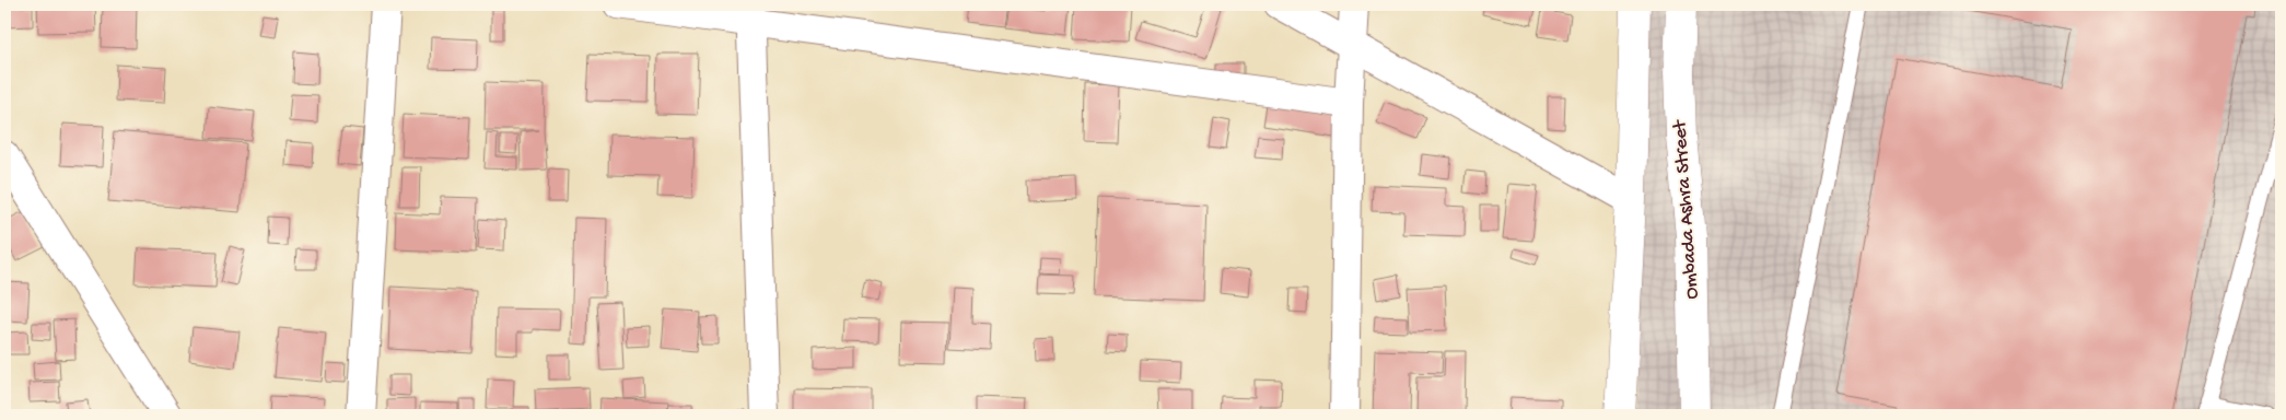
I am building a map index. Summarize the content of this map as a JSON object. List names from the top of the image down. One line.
{"streets":{"main road":["Ombada Ashra Street"]}}
